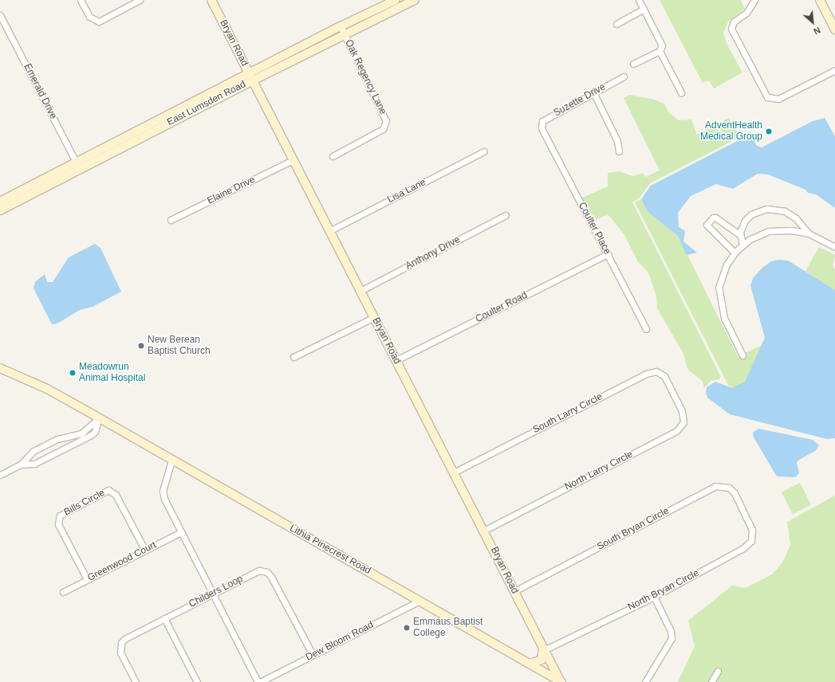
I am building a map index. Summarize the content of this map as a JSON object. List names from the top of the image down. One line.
{"streets":{"main road":["Bryan Road","East Lumsden Road","Lithia Pinecrest Road"],"street":["Oak Regency Lane","Emerald Drive","Suzette Drive","Elaine Drive","Lisa Lane","Coulter Place","Anthony Drive","Coulter Road","South Larry Circle","North Larry Circle","Bills Circle","South Bryan Circle","Greenwood Court","North Bryan Circle","Childers Loop","Dew Bloom Road"]},"crossings":[["Bryan Road","East Lumsden Road"],["Bryan Road","Elaine Drive"],["Bryan Road","Lisa Lane"],["Bryan Road","Anthony Drive"],["Bryan Road","Coulter Road"],["Bryan Road","South Larry Circle"],["Bryan Road","North Larry Circle"],["Bryan Road","South Bryan Circle"],["Bryan Road","Lithia Pinecrest Road"],["Bryan Road","North Bryan Circle"],["Oak Regency Lane","East Lumsden Road"],["Emerald Drive","East Lumsden Road"],["Suzette Drive","Coulter Place"],["Coulter Place","Coulter Road"],["South Larry Circle","North Larry Circle"],["Bills Circle","Greenwood Court"],["South Bryan Circle","North Bryan Circle"],["Lithia Pinecrest Road","Dew Bloom Road"],["Childers Loop","Dew Bloom Road"]],"places":["AdventHealth Medical Group","New Berean Baptist Church","Meadowrun Animal Hospital","Emmaus Baptist College"],"north":"bottom right"}
